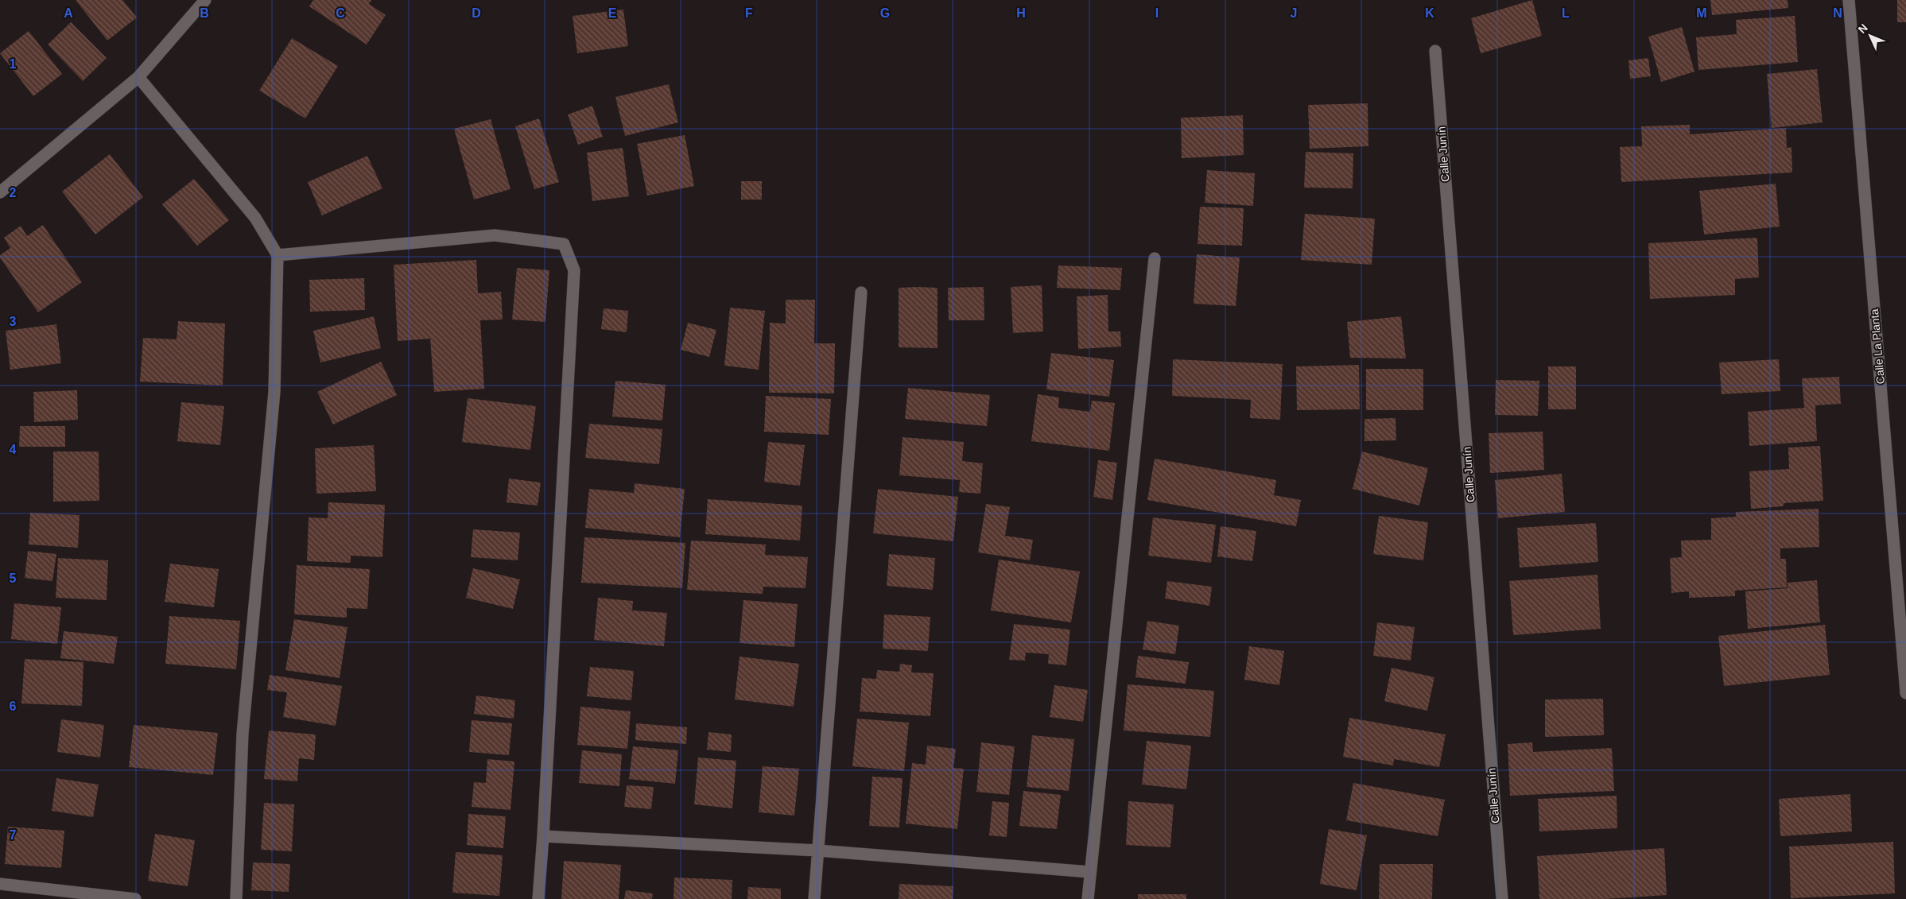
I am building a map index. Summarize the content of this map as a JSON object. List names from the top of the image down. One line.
{"streets":{"street":["Calle Junín","Calle La Planta"]},"north":"top left","grid":{"columns":["A","B","C","D","E","F","G","H","I","J","K","L","M","N"],"rows":["1","2","3","4","5","6","7"]}}
